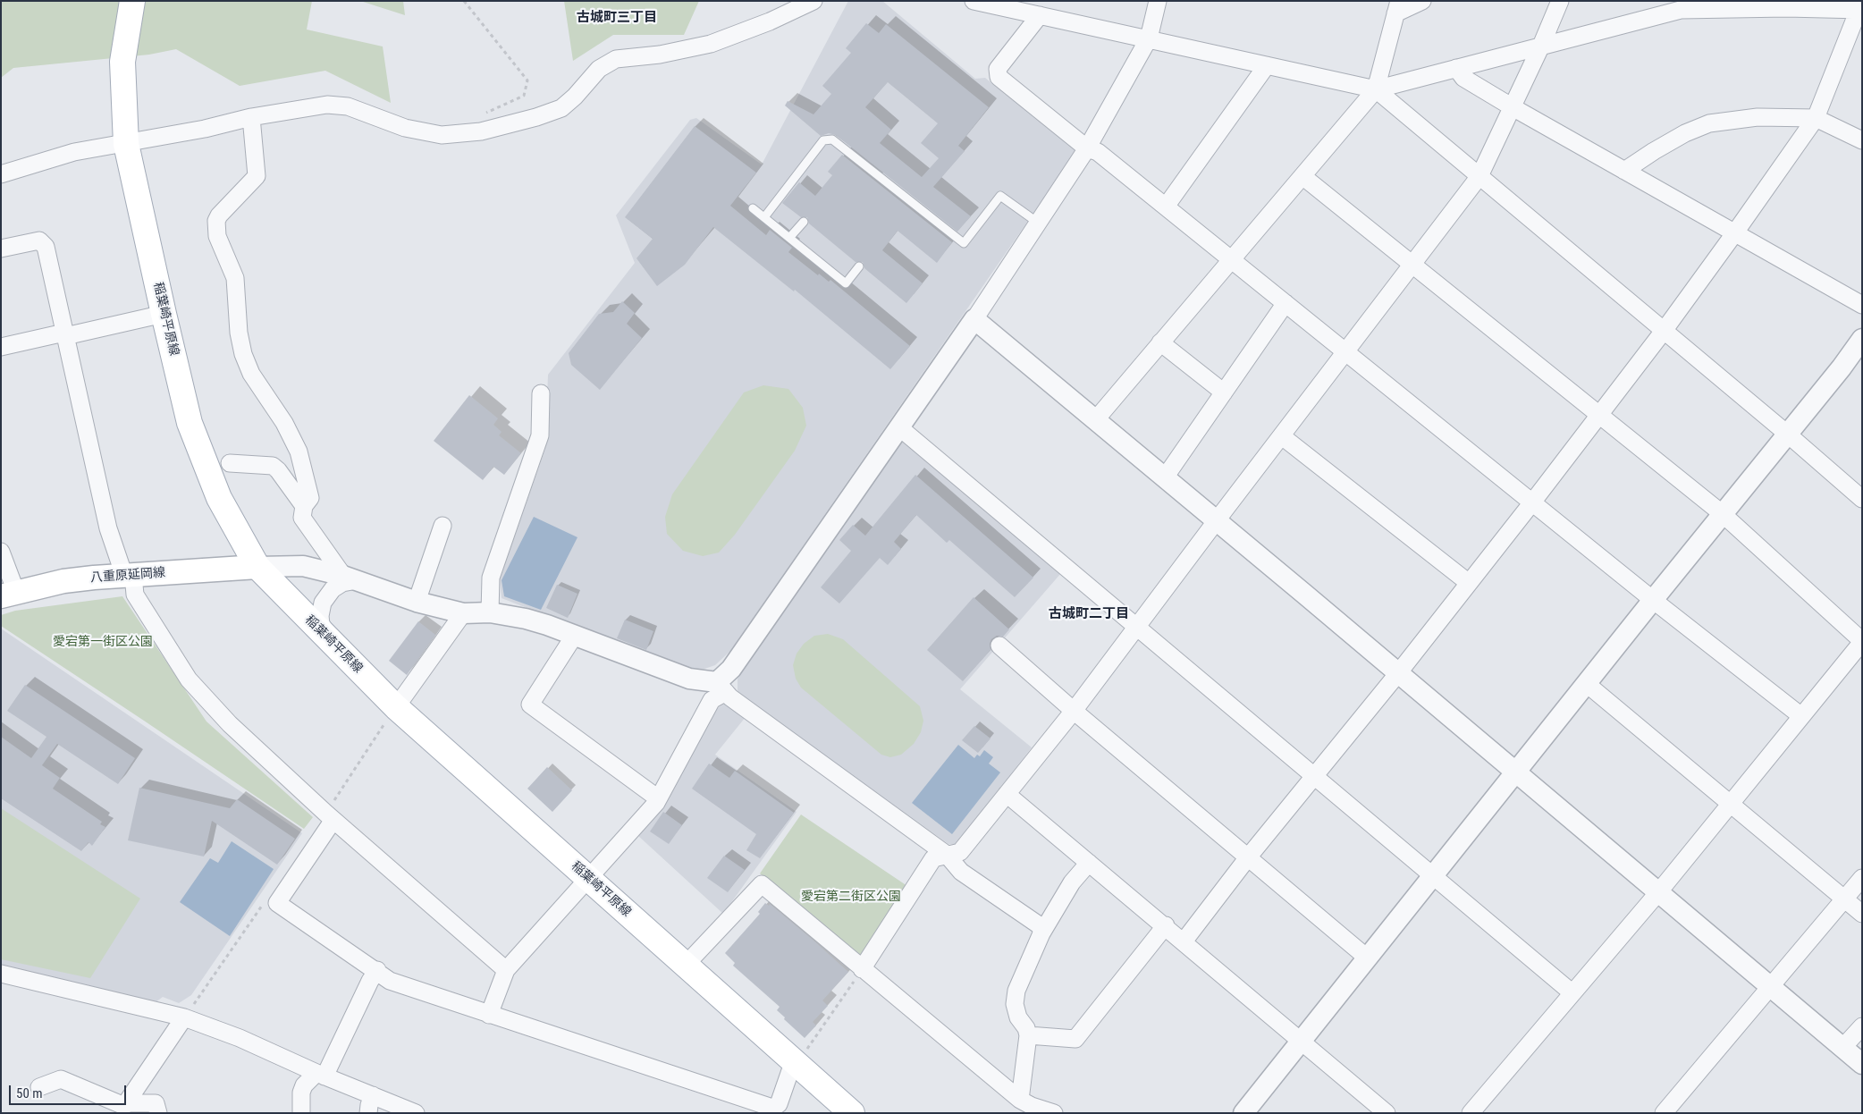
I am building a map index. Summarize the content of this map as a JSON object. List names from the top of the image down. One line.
{"streets":{"main road":["稲葉崎平原線","八重原延岡線"]},"crossings":[["稲葉崎平原線","八重原延岡線"]],"districts":["古城町三丁目","古城町二丁目"],"parks":["愛宕第一街区公園","愛宕第二街区公園"],"scale_bar":"50 m"}
